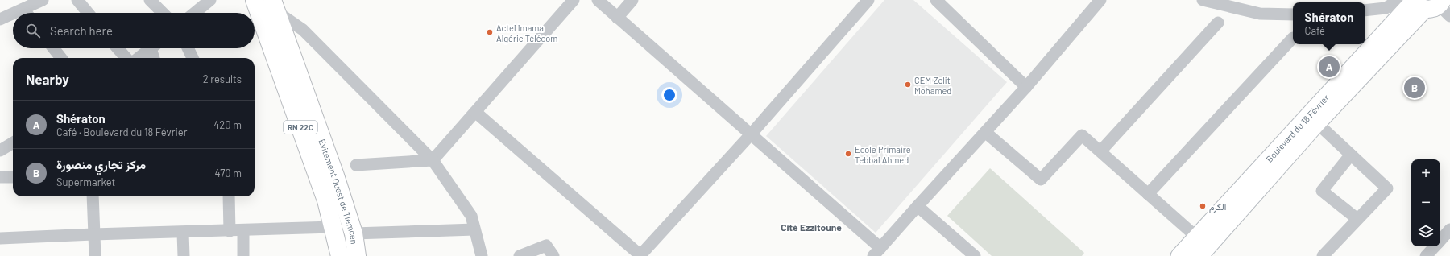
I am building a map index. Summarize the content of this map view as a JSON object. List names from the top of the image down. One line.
{"streets":{"highway":["RN 22C","Evitement Ouest de Tlemcen"],"main road":["Boulevard du 18 Février"]},"districts":["Cité Ezzitoune"],"places":["Actel Imama Algérie Télécom","CEM Zelit Mohamed","Ecole Primaire Tebbal Ahmed","الكرم"],"page":{"popup":["Shératon","Café"],"search":"Search here","pins":["A","B"],"heading":["Nearby","2 results"],"list":[{"mark":"A","name":"Shératon","note":"Café · Boulevard du 18 Février","value":"420 m"},{"mark":"B","name":"مركز تجاري منصورة","note":"Supermarket","value":"470 m"}],"map_buttons":["+","−"]}}
